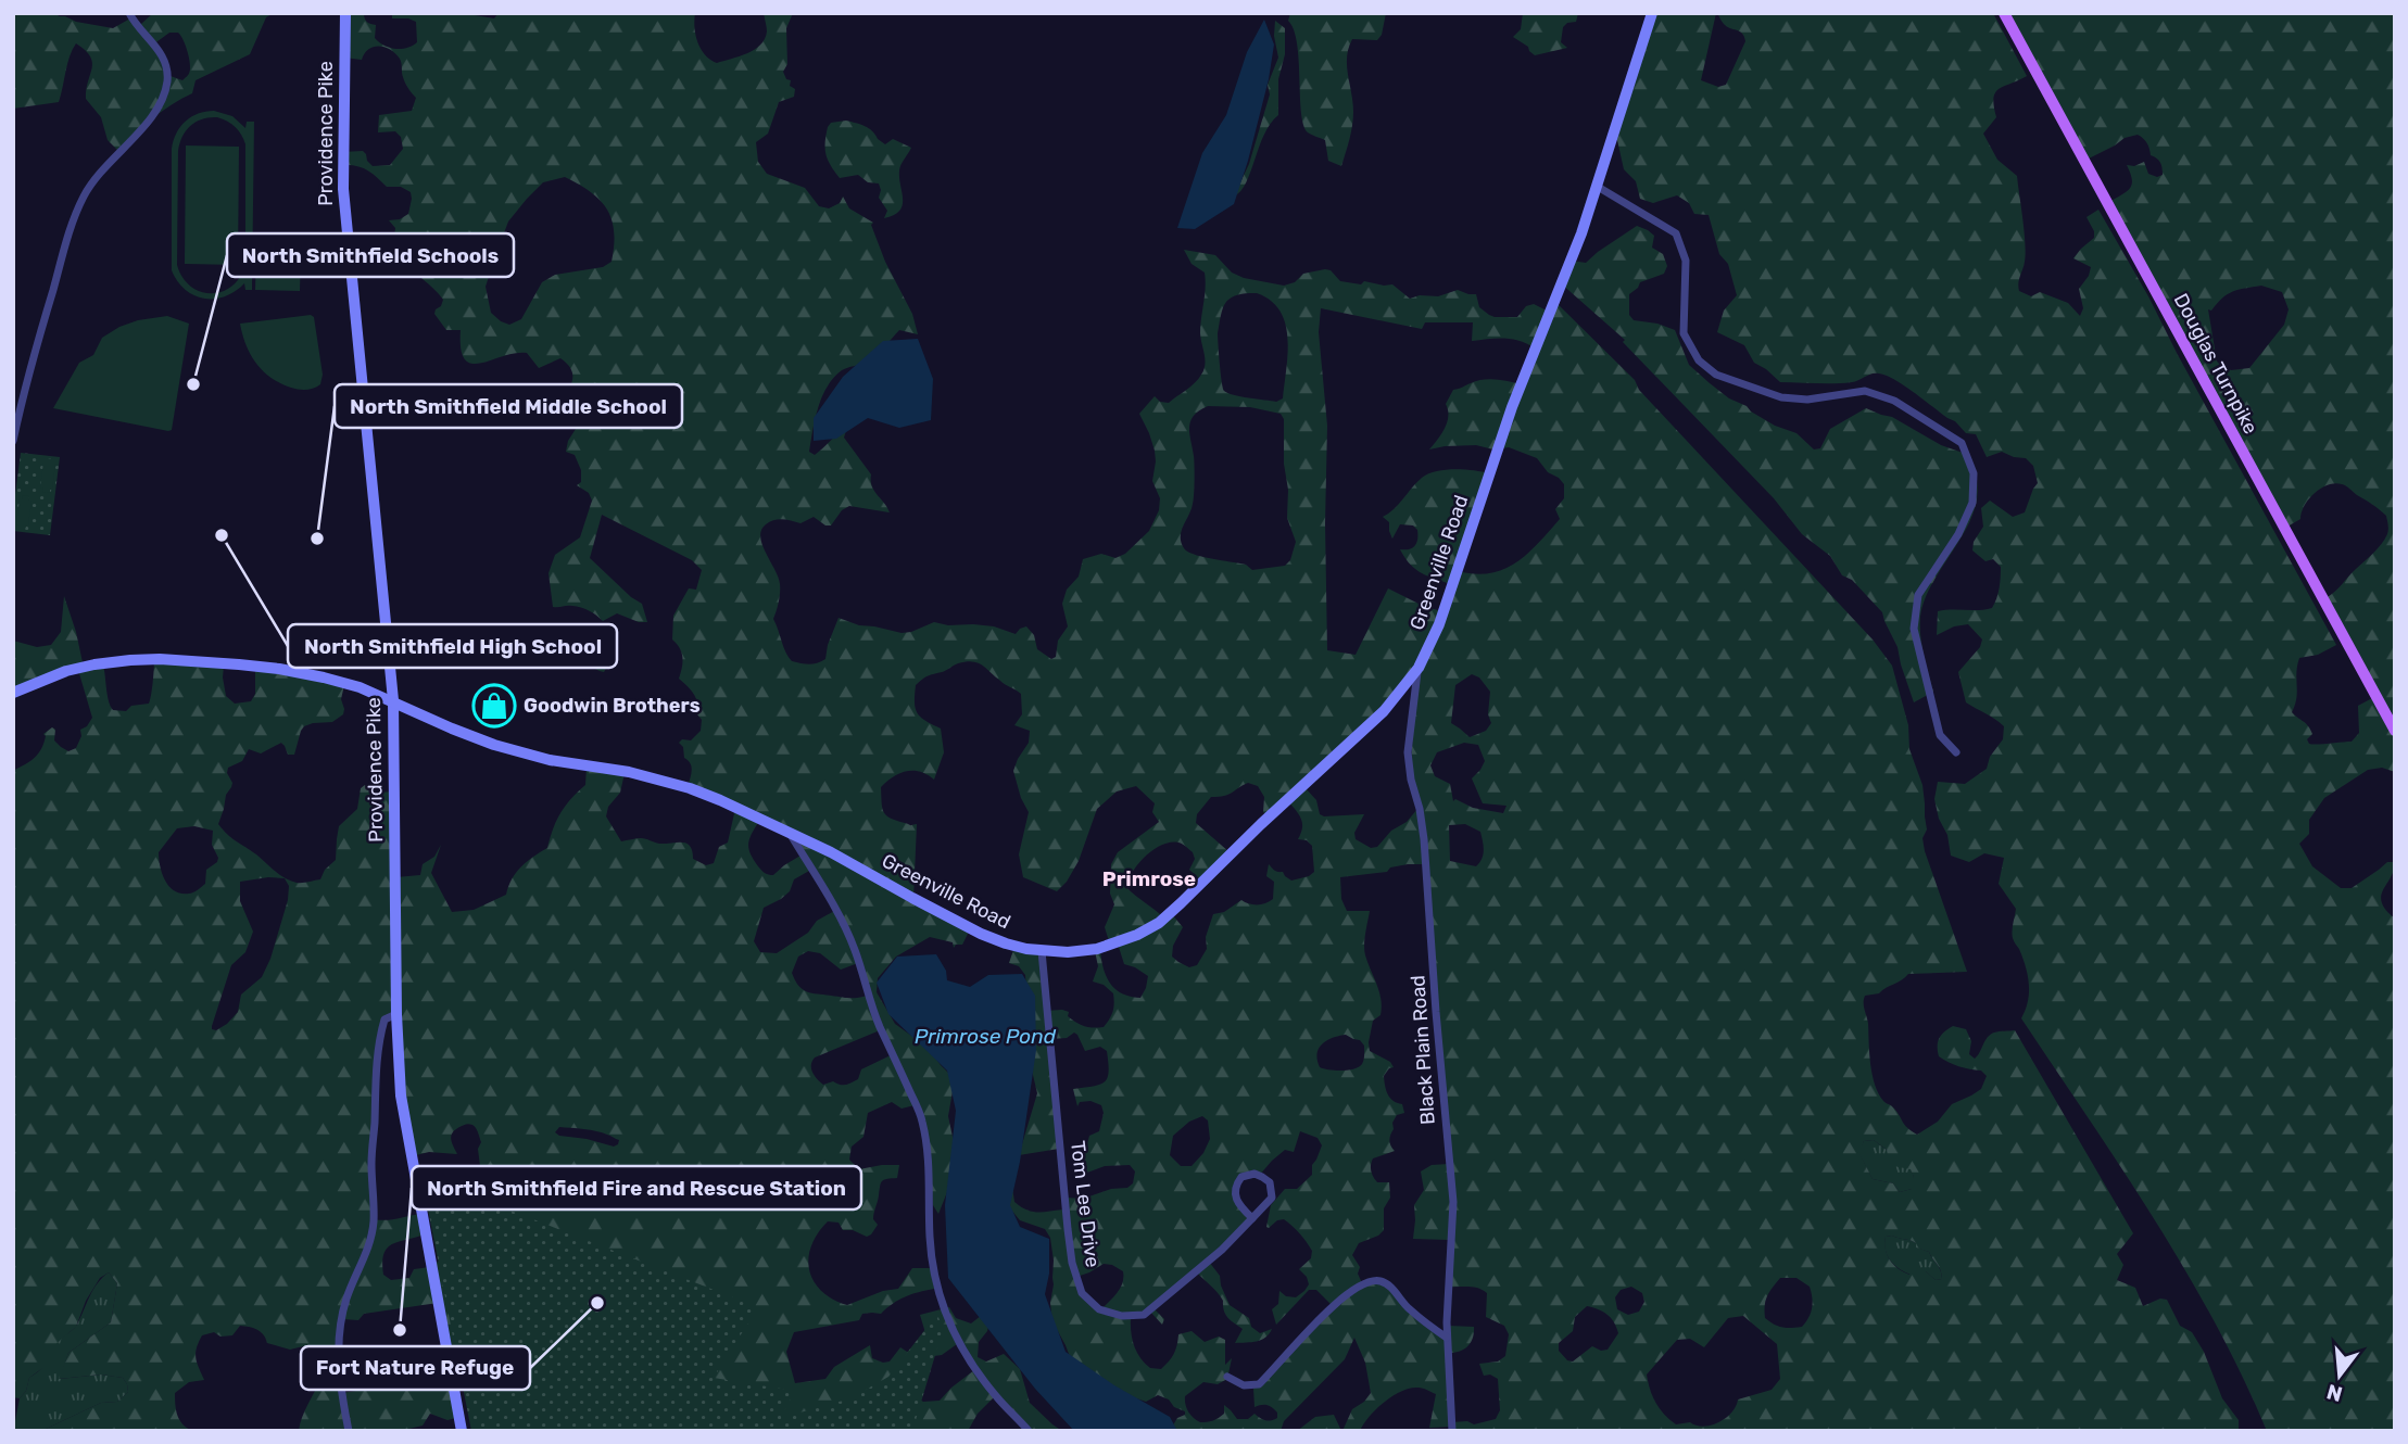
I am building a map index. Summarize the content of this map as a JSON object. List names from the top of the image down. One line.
{"streets":{"main road":["Providence Pike","Douglas Turnpike","Greenville Road"],"street":["Black Plain Road","Tom Lee Drive"]},"crossings":[["Providence Pike","Greenville Road"],["Greenville Road","Black Plain Road"],["Greenville Road","Tom Lee Drive"]],"districts":["Primrose"],"water":["Primrose Pond"],"places":{"other":["North Smithfield Schools","North Smithfield High School","North Smithfield Middle School","Fort Nature Refuge","North Smithfield Fire and Rescue Station"],"shop":["Goodwin Brothers"]},"north":"bottom"}
